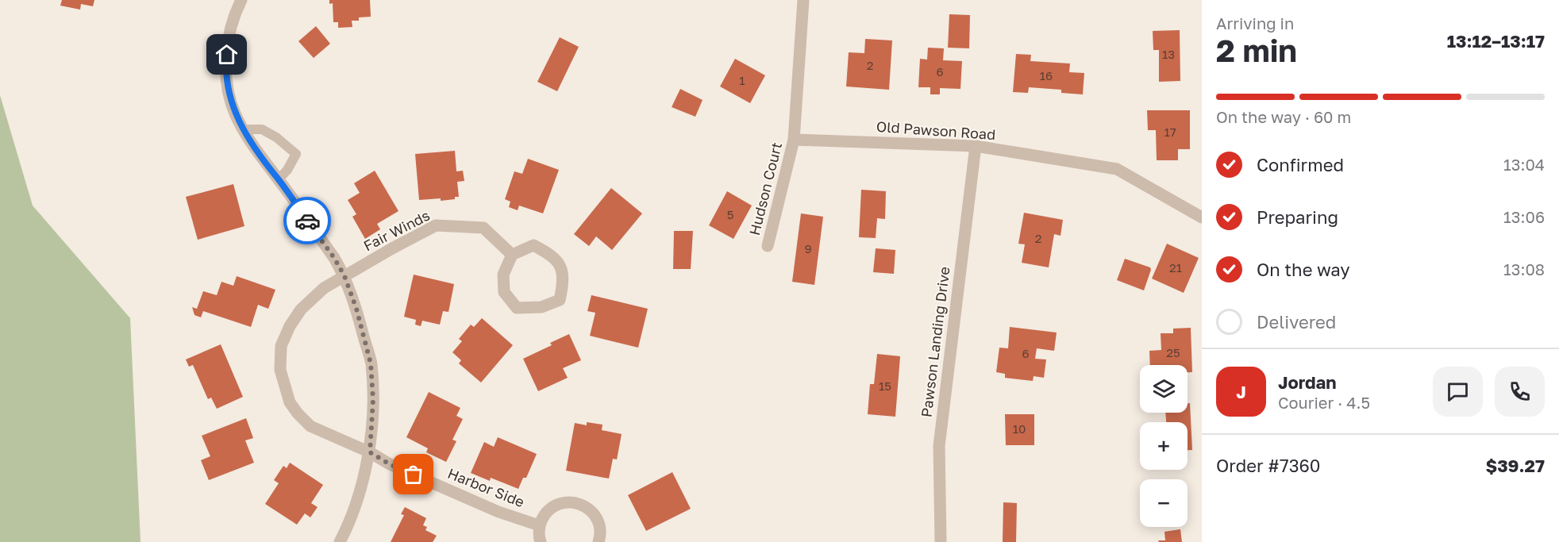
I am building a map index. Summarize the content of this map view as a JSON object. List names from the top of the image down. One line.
{"streets":{"street":["Old Pawson Road","Hudson Court","Fair Winds","Pawson Landing Drive","Harbor Side"]},"crossings":[["Old Pawson Road","Hudson Court"],["Old Pawson Road","Pawson Landing Drive"],["Fair Winds","Harbor Side"]],"house_numbers":["13","2","6","16","1","17","5","2","9","21","25","6","15","10"],"page":{"heading":["2 min","Arriving in","13:12–13:17"],"panel":["Jordan","Courier · 4.5","Order #7360","$39.27"],"bar":"On the way · 60 m","list":[["Confirmed","13:04"],["Preparing","13:06"],["On the way","13:08"],"Delivered"],"map_buttons":["+","−"],"round":"J"}}
